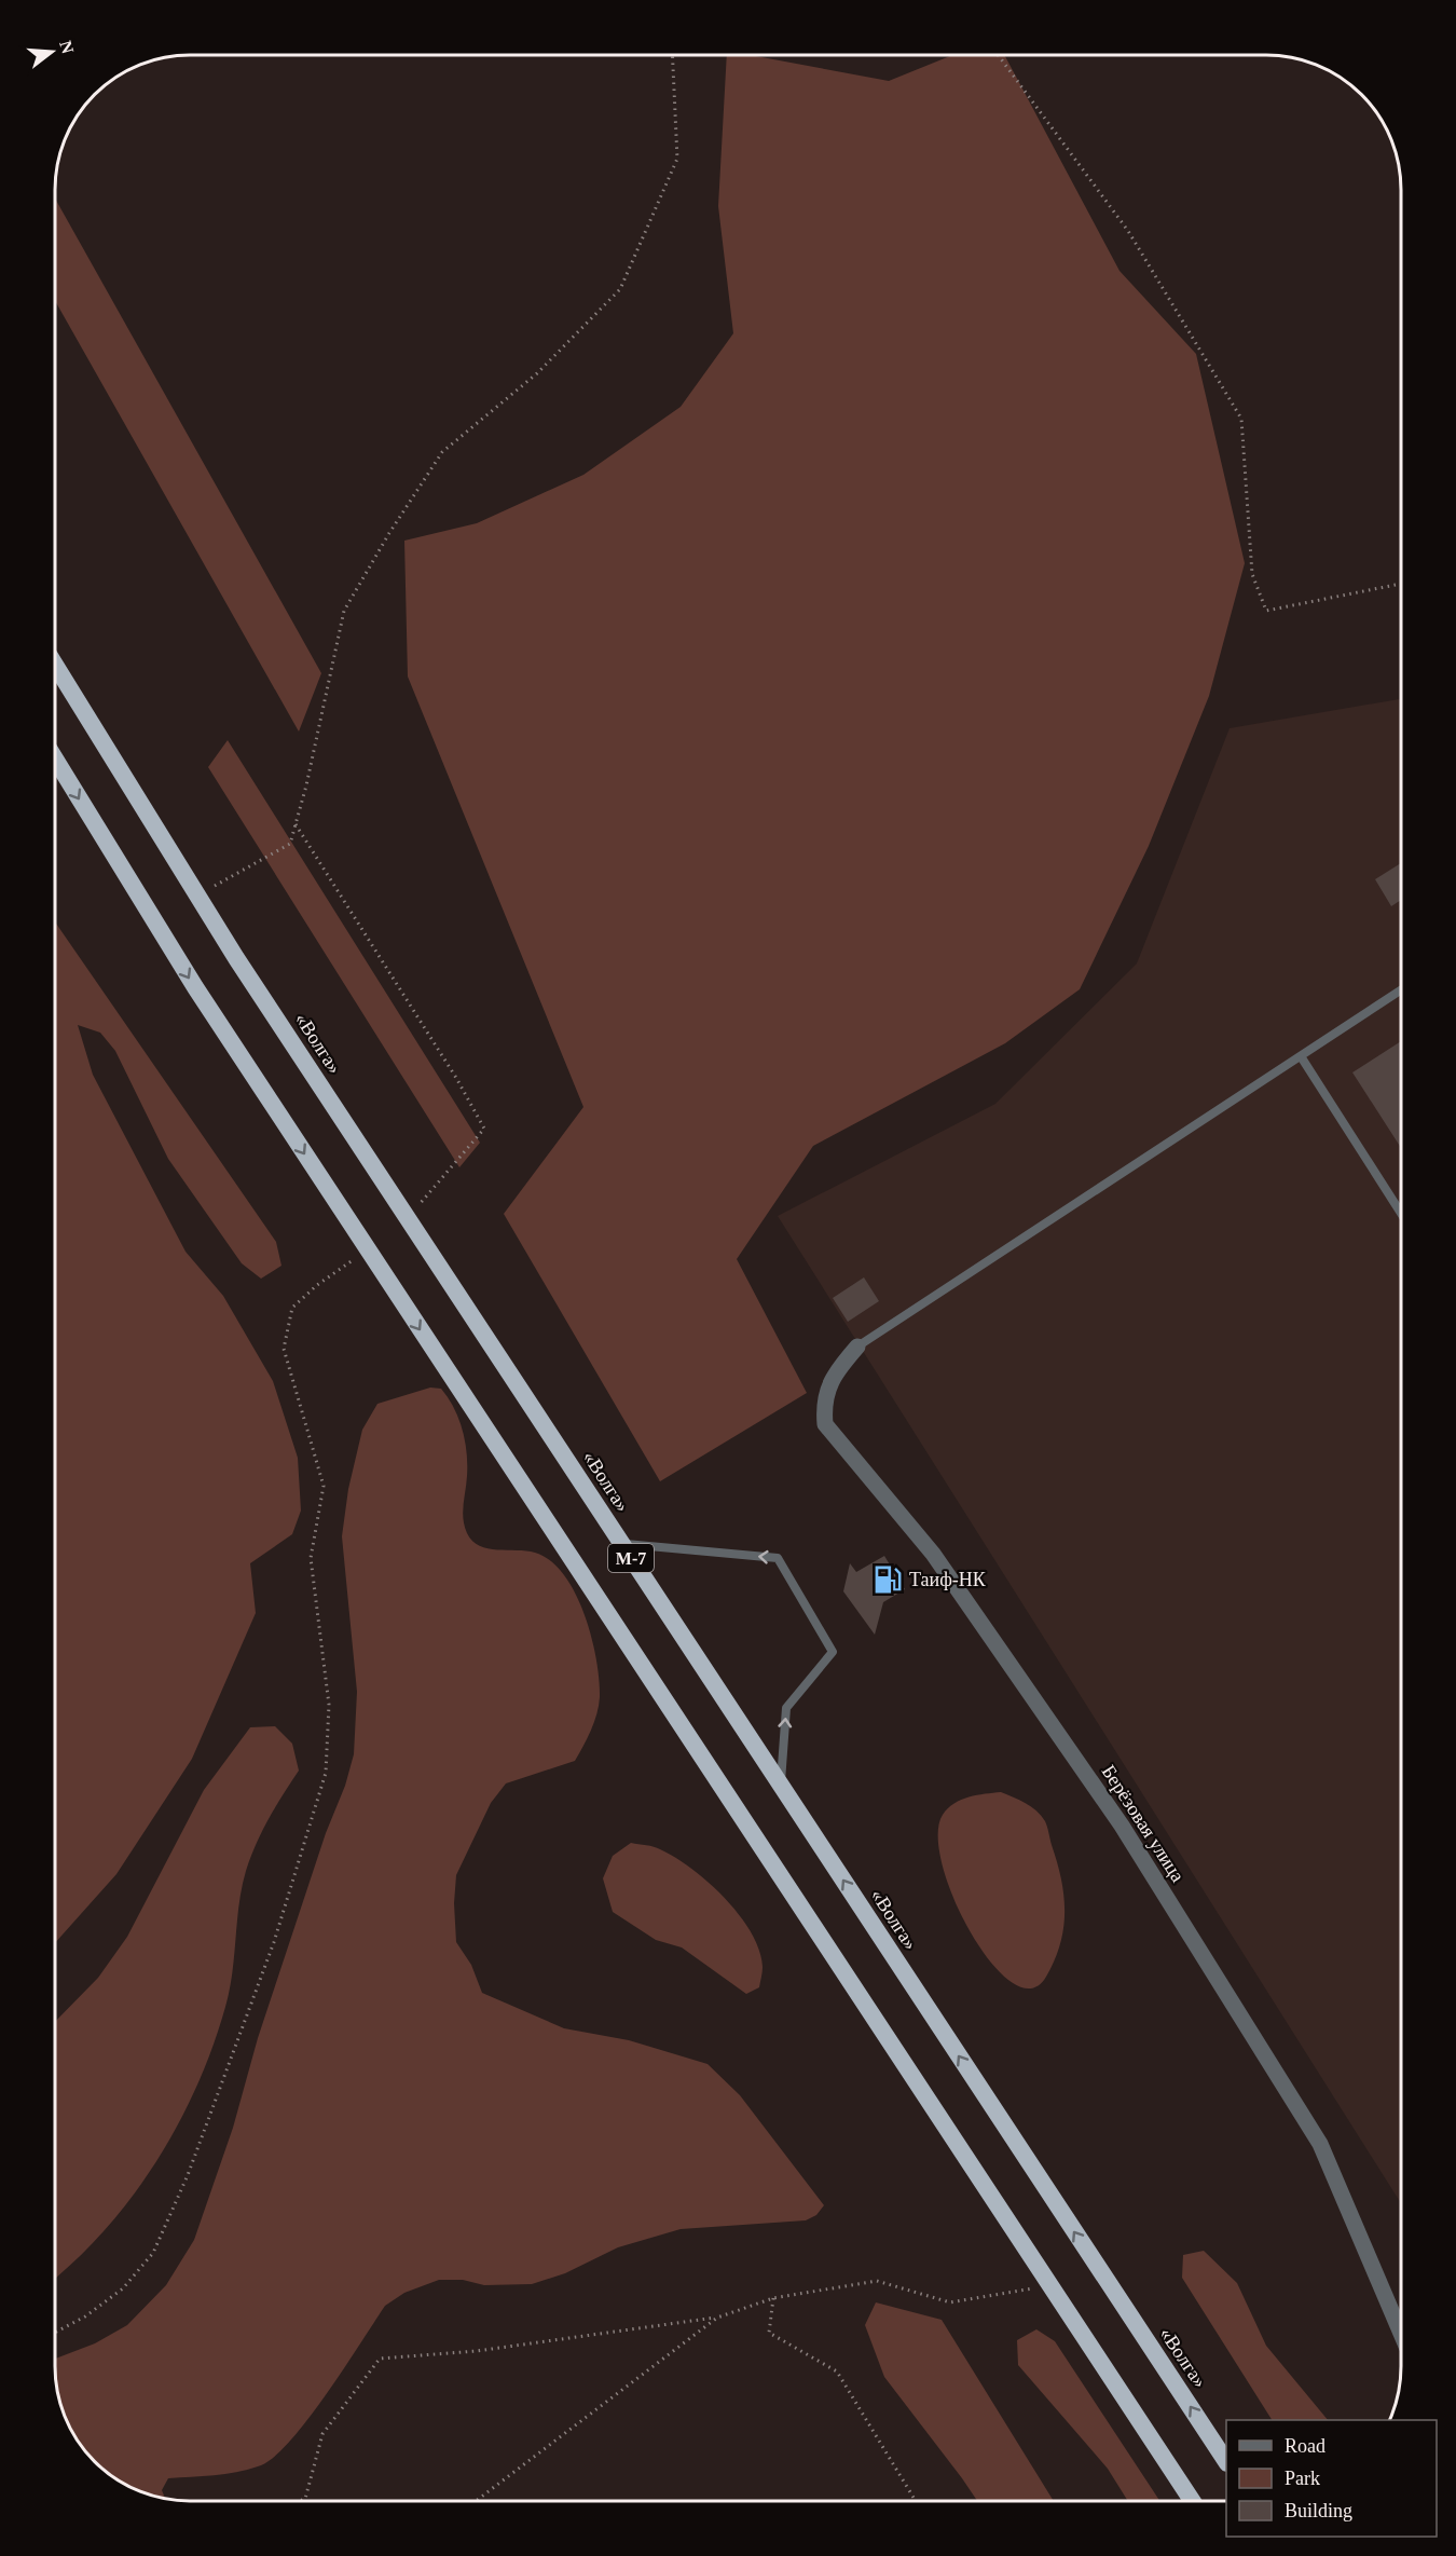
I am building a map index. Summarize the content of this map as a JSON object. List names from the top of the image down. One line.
{"streets":{"highway":["«Волга»","М-7"],"street":["Берёзовая улица"]},"places":{"fuel station":["Таиф-НК"]},"legend":["Road","Park","Building"],"north":"right"}
